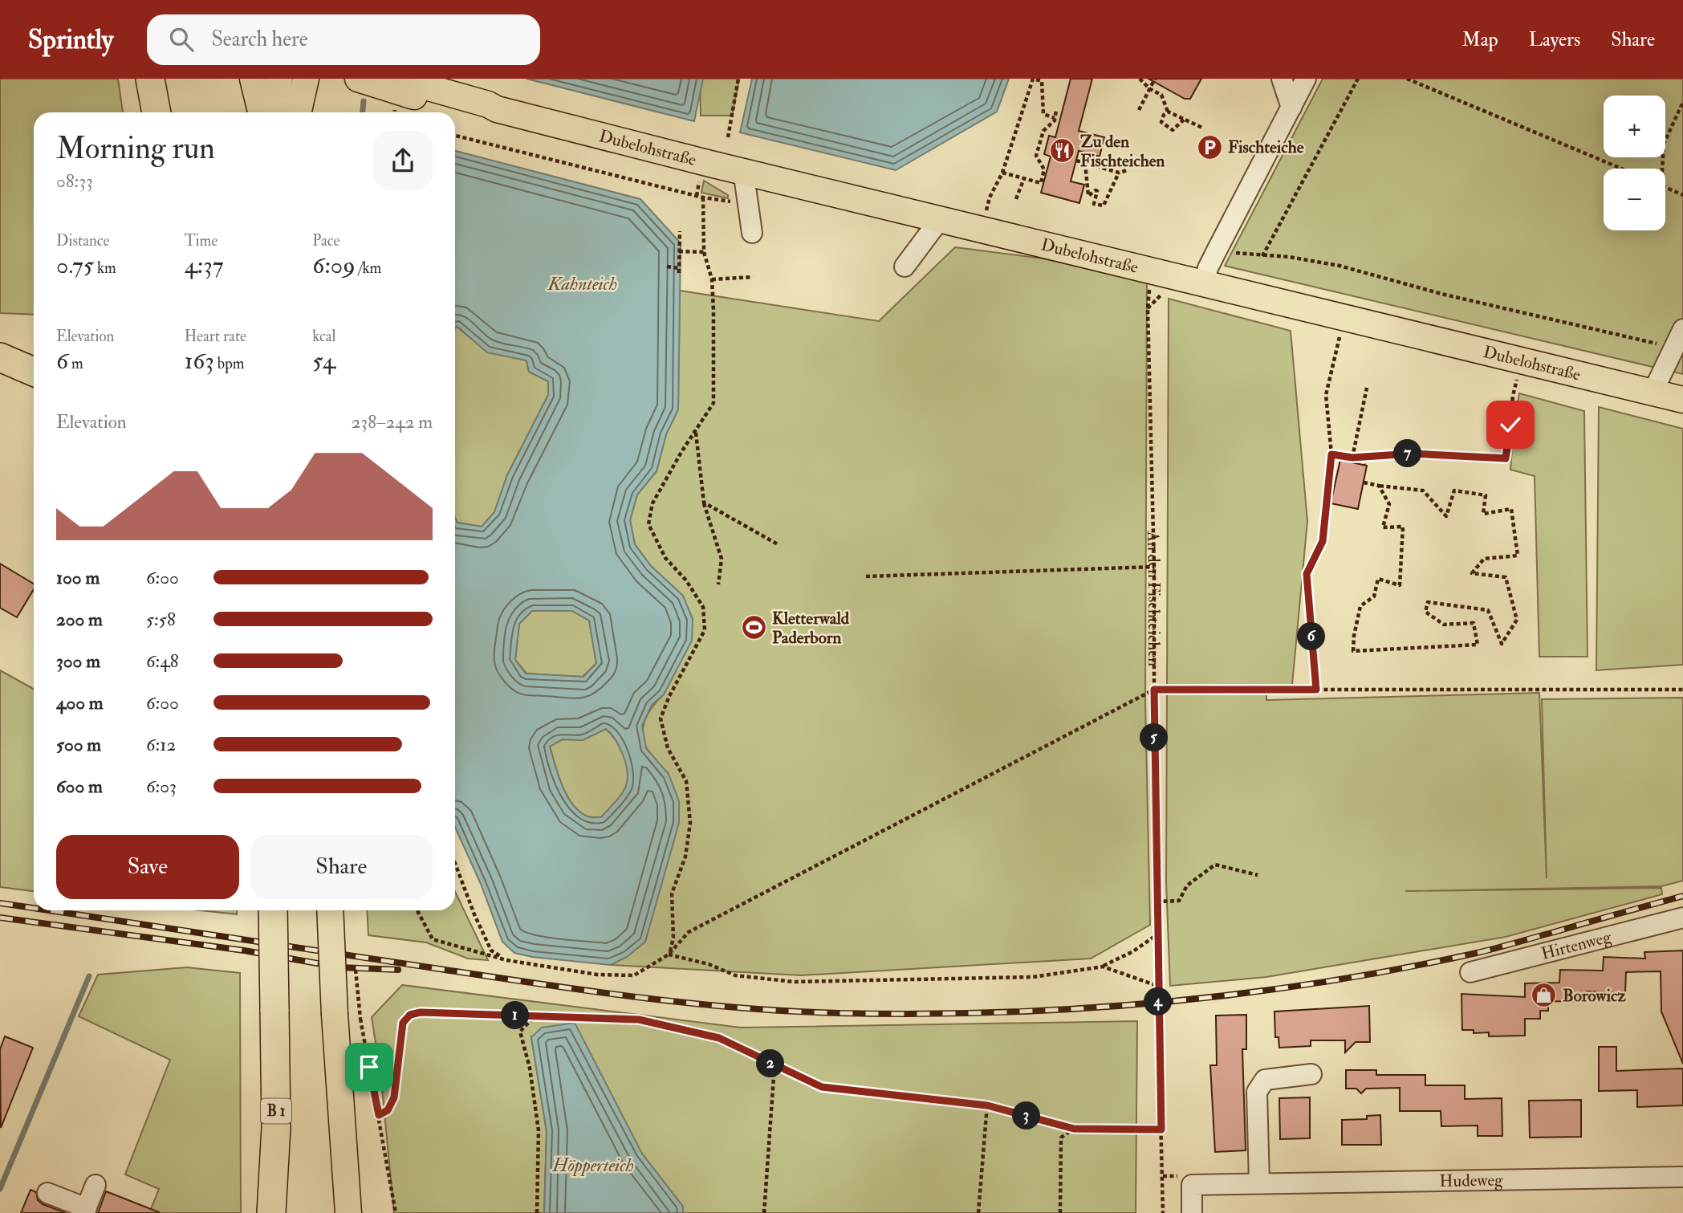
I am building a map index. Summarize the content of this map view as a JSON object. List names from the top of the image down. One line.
{"streets":{"highway":["B 1"],"main road":["Dubelohstraße"],"street":["Hirtenweg","Hudeweg"],"path":["An den Fischteichen"]},"water":["Kahnteich","Höpperteich"],"places":{"parking":["Fischteiche"],"restaurant":["Zu den Fischteichen"],"sports":["Kletterwald Paderborn"],"shop":["Borowicz"]},"page":{"header":"Sprintly","search":"Search here","nav":["Map","Layers","Share"],"map_buttons":["+","−"],"heading":["Morning run","08:33"],"stats":[["Distance","0.75 km"],["Time","4:37"],["Pace","6:09 /km"],["Elevation","6 m"],["Heart rate","163 bpm"],["kcal","54"]],"chart":["Elevation","238–242 m"],"pins":["7","6","5","4","1","2","3"],"list":[{"name":"100 m","note":"6:00"},{"name":"200 m","note":"5:58"},{"name":"300 m","note":"6:48"},{"name":"400 m","note":"6:00"},{"name":"500 m","note":"6:12"},{"name":"600 m","note":"6:03"}],"buttons":["Save","Share"]}}
